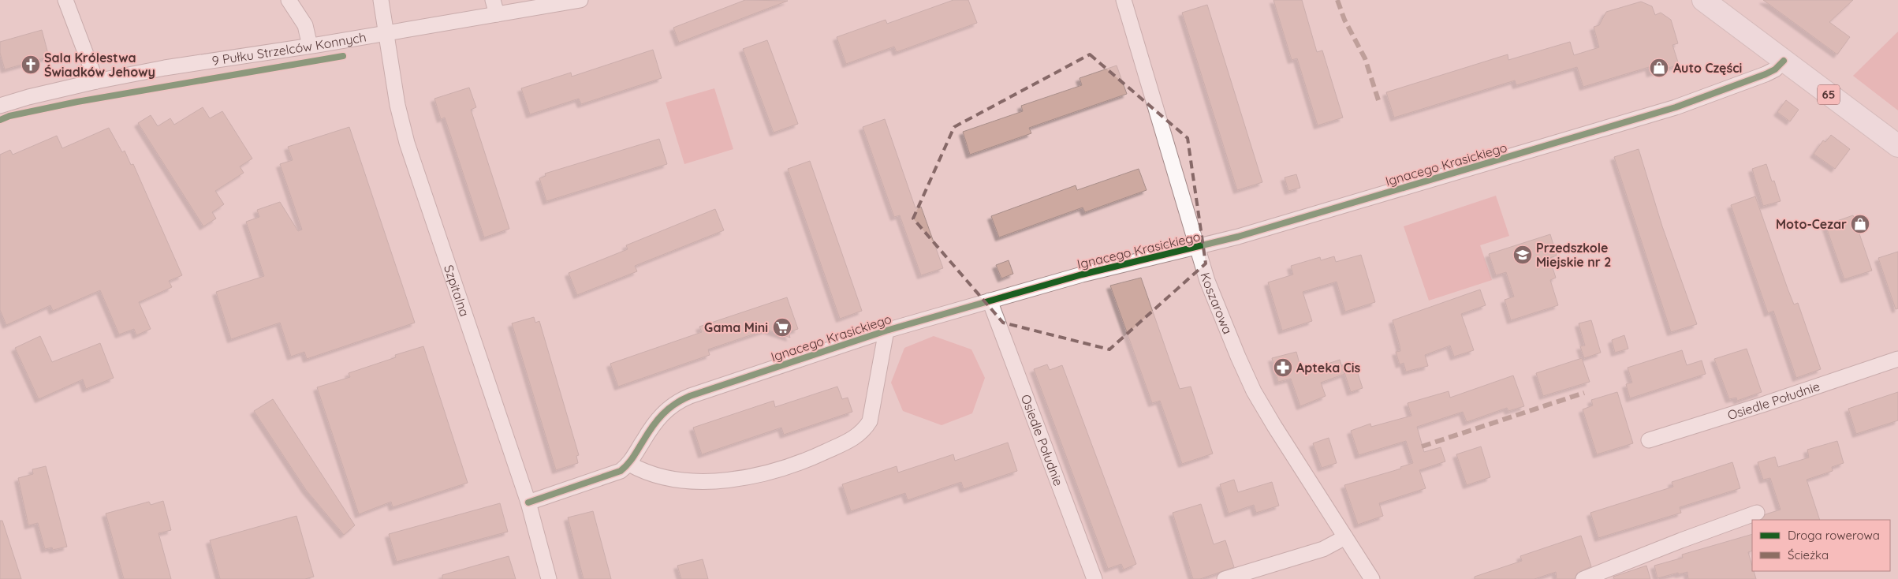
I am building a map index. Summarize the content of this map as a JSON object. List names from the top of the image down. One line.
{"streets":{"main road":["65"],"street":["9 Pułku Strzelców Konnych","Ignacego Krasickiego","Szpitalna","Koszarowa","Osiedle Południe"]},"crossings":[["9 Pułku Strzelców Konnych","Szpitalna"],["65","Ignacego Krasickiego"],["Ignacego Krasickiego","Szpitalna"],["Ignacego Krasickiego","Koszarowa"],["Ignacego Krasickiego","Osiedle Południe"]],"places":{"church":["Sala Królestwa Świadków Jehowy"],"shop":["Auto Części","Moto-Cezar"],"school or university":["Przedszkole Miejskie nr 2"],"supermarket":["Gama Mini"],"pharmacy":["Apteka Cis"]},"legend":["Droga rowerowa","Ścieżka"]}
